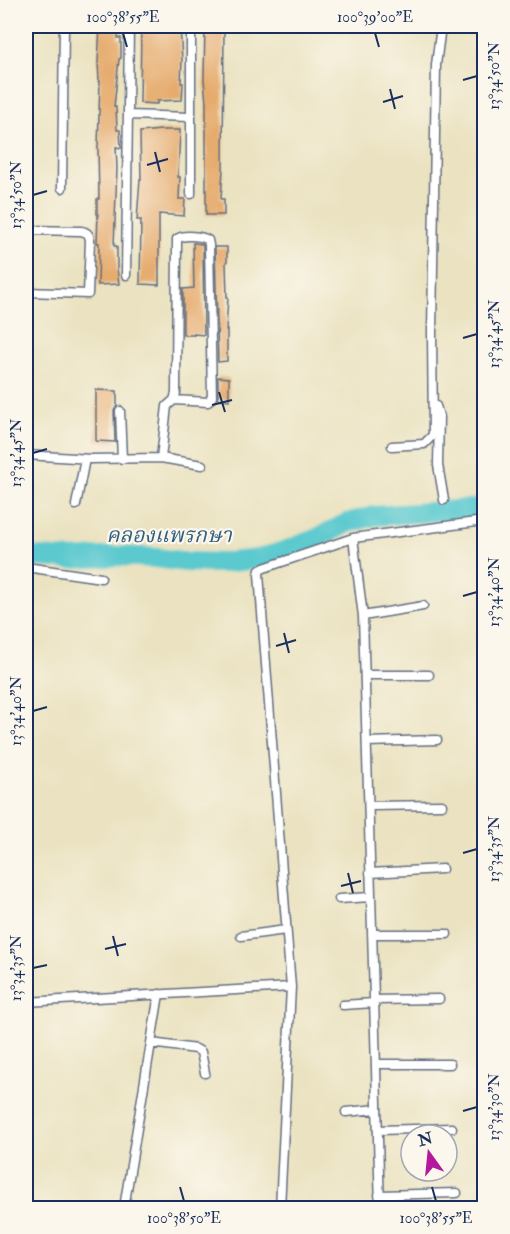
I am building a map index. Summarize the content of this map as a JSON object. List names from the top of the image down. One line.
{"water":["คลองแพรกษา"],"north":"top","coordinates":["100°38'55\"E","100°39'00\"E","13°34'50\"N","13°34'45\"N","13°34'40\"N","13°34'35\"N","13°34'30\"N","100°38'50\"E"]}
